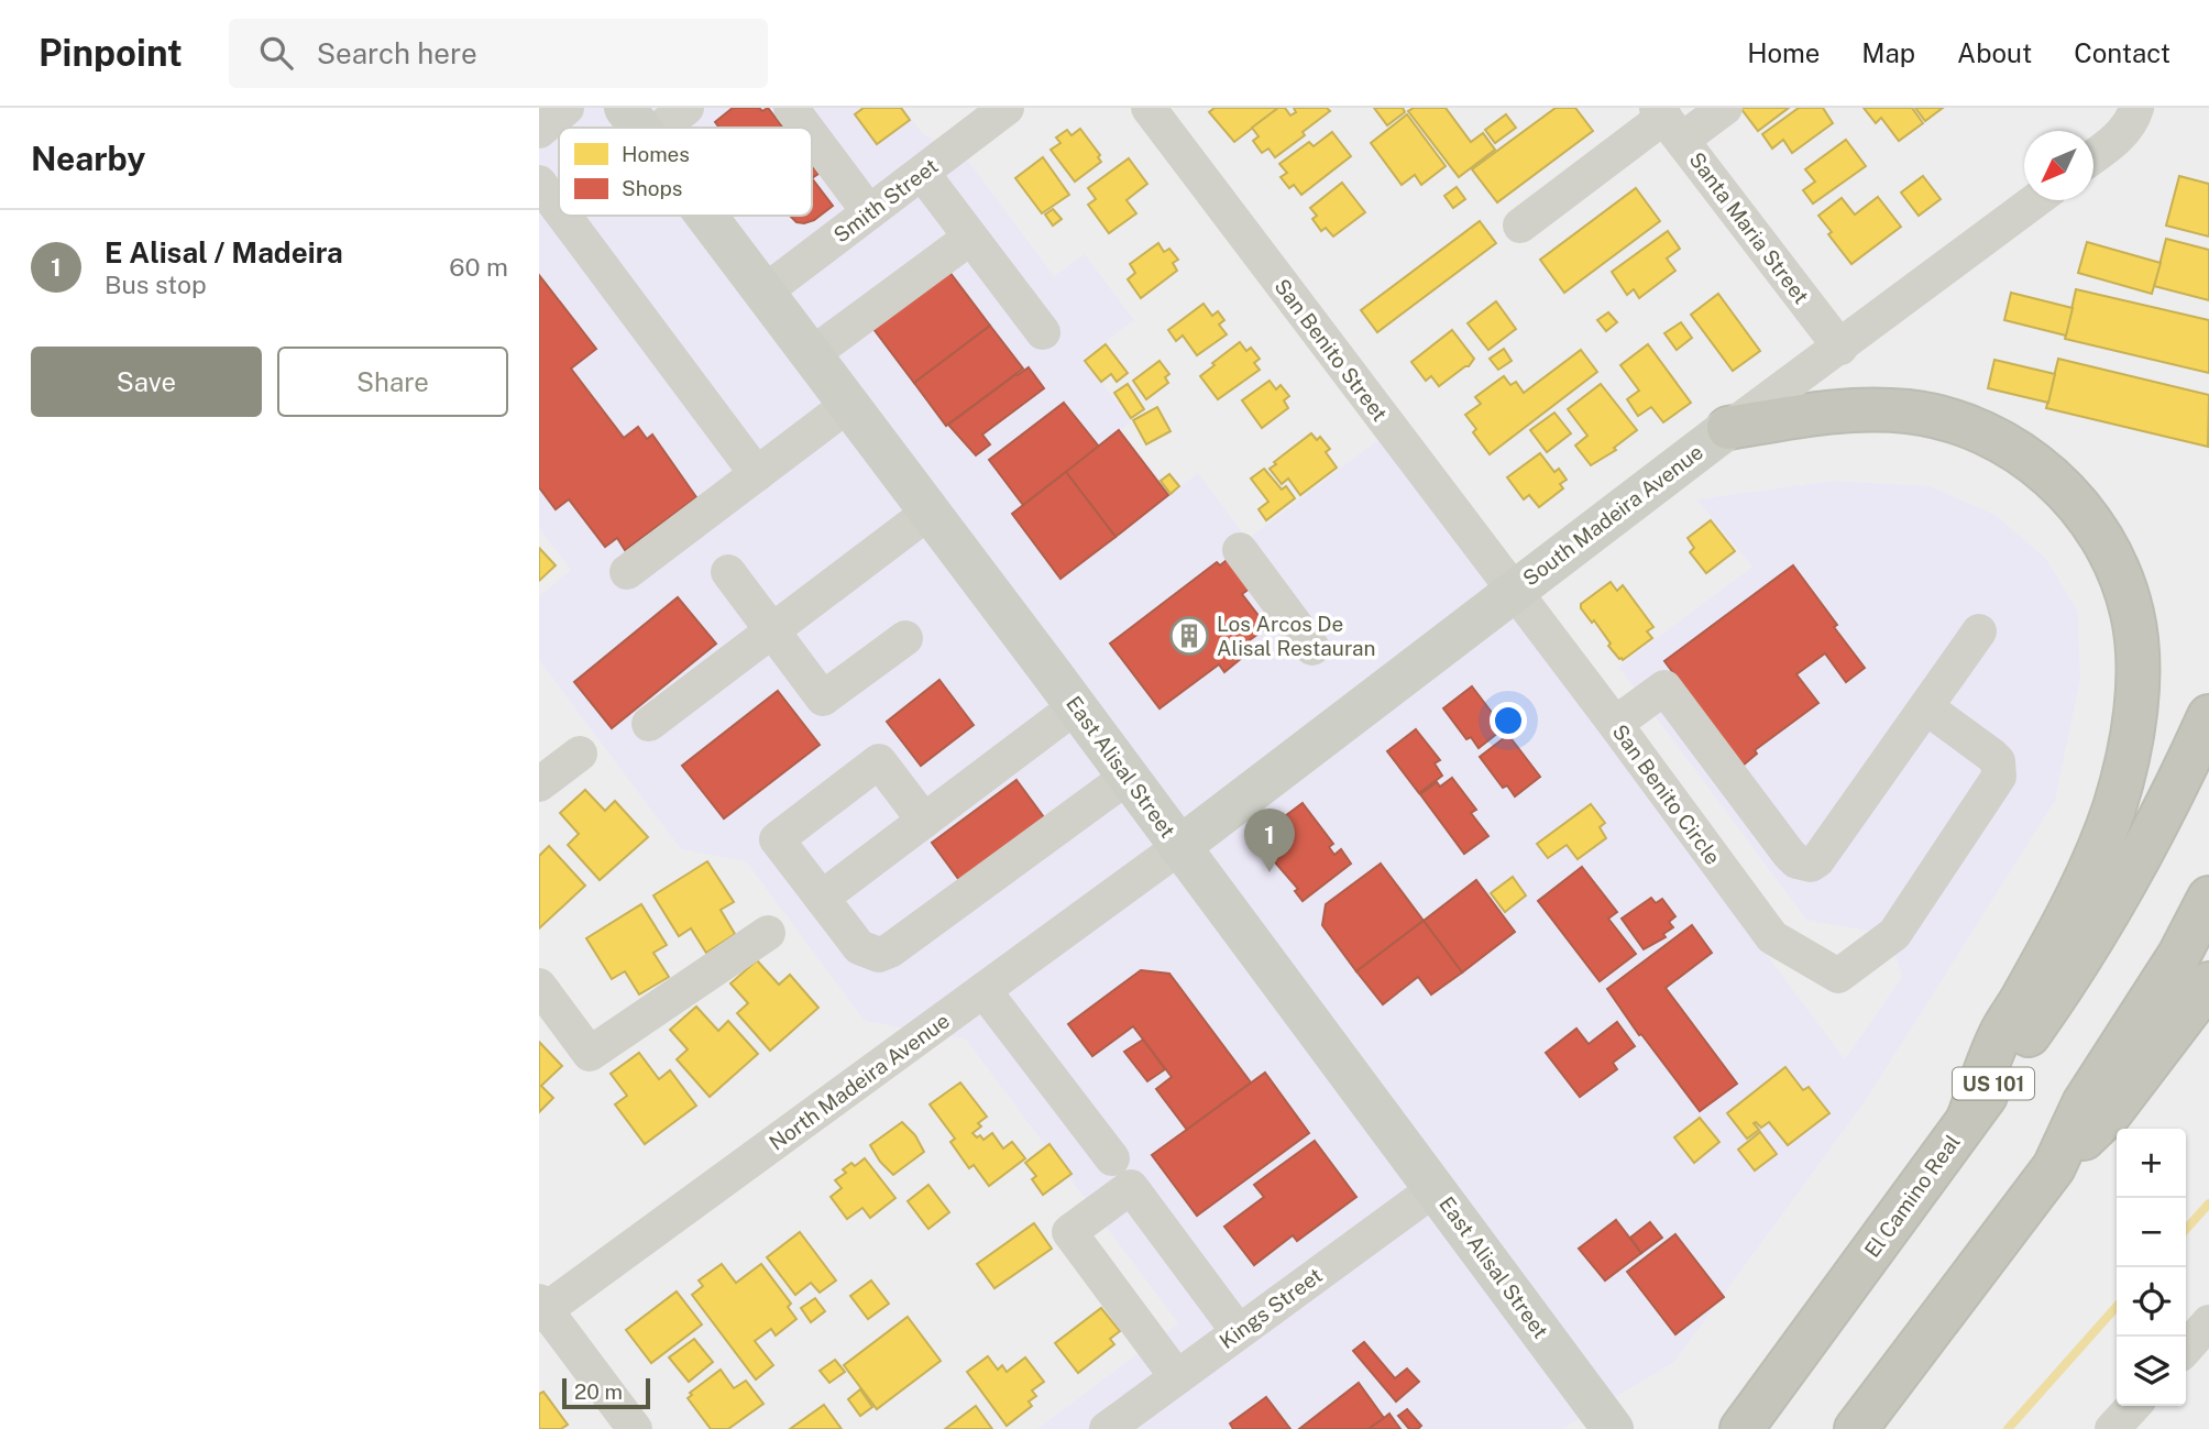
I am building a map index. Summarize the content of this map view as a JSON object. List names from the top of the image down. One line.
{"streets":{"highway":["US 101","El Camino Real"],"main road":["South Madeira Avenue","East Alisal Street"],"street":["Smith Street","Santa Maria Street","San Benito Street","San Benito Circle","North Madeira Avenue","Kings Street"]},"crossings":[["Smith Street","East Alisal Street"],["Santa Maria Street","South Madeira Avenue"],["San Benito Street","South Madeira Avenue"],["San Benito Street","San Benito Circle"],["South Madeira Avenue","East Alisal Street"],["South Madeira Avenue","San Benito Circle"],["South Madeira Avenue","North Madeira Avenue"],["East Alisal Street","North Madeira Avenue"],["East Alisal Street","Kings Street"]],"places":{"building":["Los Arcos De Alisal Restauran"]},"legend":["Homes","Shops"],"scale_bar":"20 m","north":"bottom left","page":{"header":"Pinpoint","search":"Search here","nav":["Home","Map","About","Contact"],"heading":"Nearby","list":[{"mark":"1","name":"E Alisal / Madeira","note":"Bus stop","value":"60 m"}],"buttons":["Save","Share"],"pins":"1","map_buttons":["+","−"],"scale":"20 m"}}
